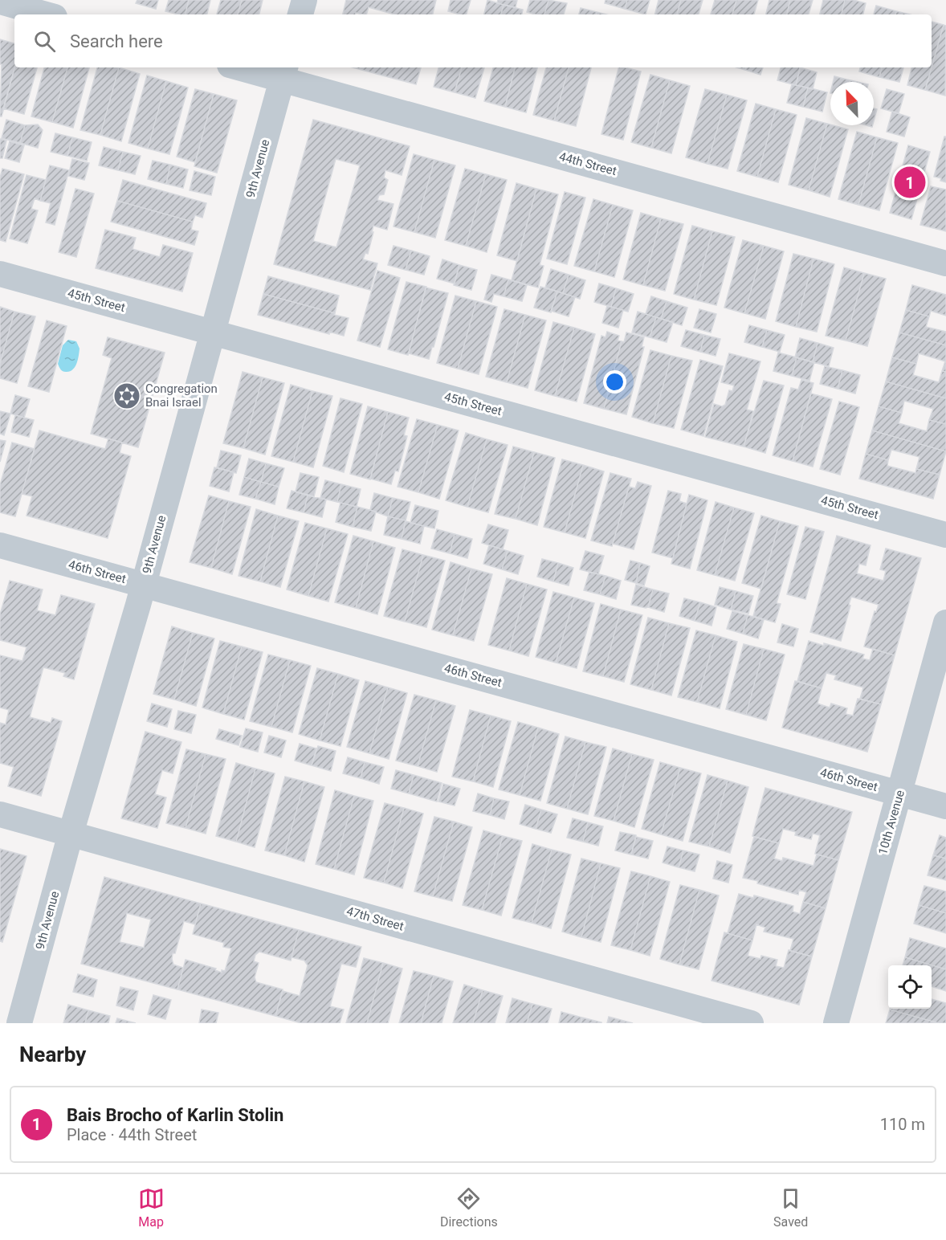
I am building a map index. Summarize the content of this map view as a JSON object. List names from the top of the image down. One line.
{"streets":{"street":["44th Street","9th Avenue","45th Street","46th Street","10th Avenue","47th Street"]},"crossings":[["44th Street","9th Avenue"],["9th Avenue","45th Street"],["9th Avenue","46th Street"],["9th Avenue","47th Street"],["46th Street","10th Avenue"]],"places":{"synagogue":["Congregation Bnai Israel"]},"north":"top left","page":{"search":"Search here","pins":"1","heading":"Nearby","list":[{"mark":"1","name":"Bais Brocho of Karlin Stolin","note":"Place · 44th Street","value":"110 m"}],"nav":["Map","Directions","Saved"]}}
